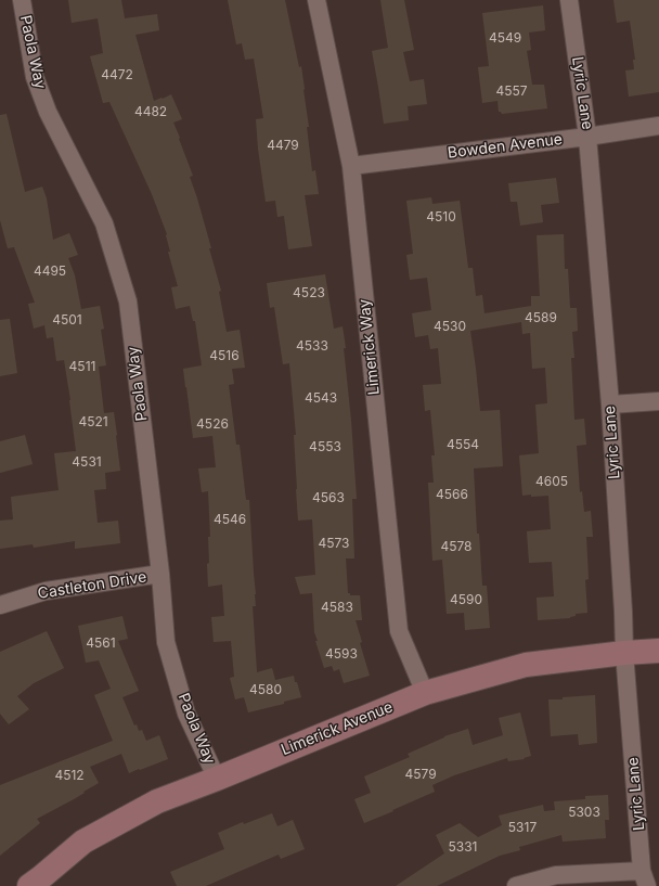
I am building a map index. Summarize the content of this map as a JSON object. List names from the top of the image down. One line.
{"streets":{"main road":["Limerick Avenue"],"street":["Paola Way","Lyric Lane","Bowden Avenue","Limerick Way","Castleton Drive"]},"crossings":[["Paola Way","Castleton Drive"],["Paola Way","Limerick Avenue"],["Lyric Lane","Bowden Avenue"],["Lyric Lane","Limerick Avenue"],["Bowden Avenue","Limerick Way"],["Limerick Way","Limerick Avenue"]],"house_numbers":["4549","4472","4557","4482","4479","4510","4495","4523","4589","4501","4530","4533","4516","4511","4543","4521","4526","4554","4553","4531","4605","4566","4563","4546","4573","4578","4590","4583","4561","4593","4580","4579","4512","5303","5317","5331"]}
